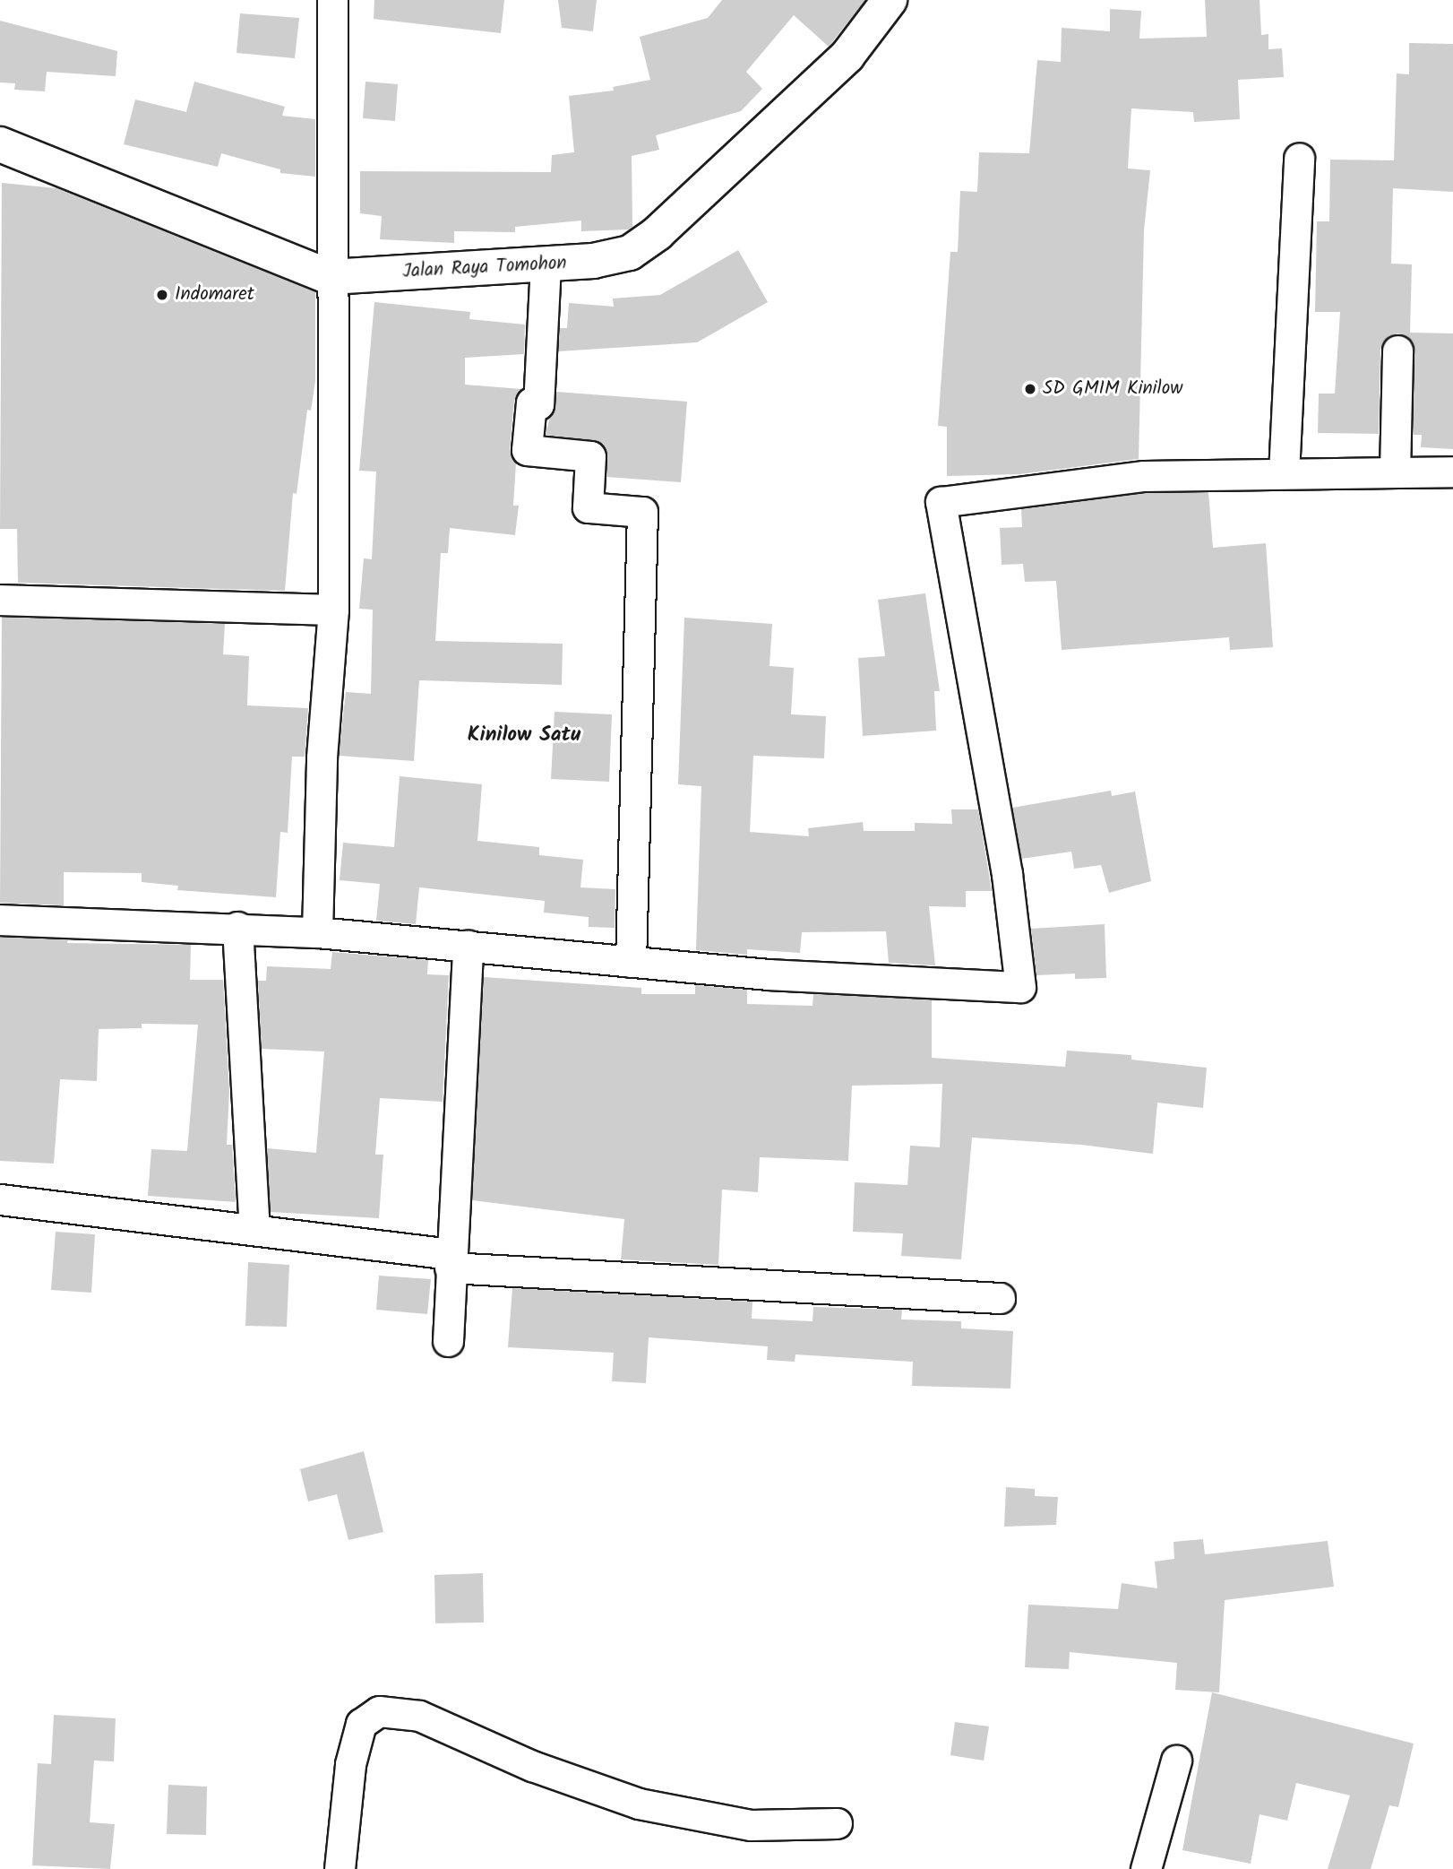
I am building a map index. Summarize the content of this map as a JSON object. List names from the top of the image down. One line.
{"streets":{"highway":["Jalan Raya Tomohon"]},"districts":["Kinilow Satu"],"places":["Indomaret","SD GMIM Kinilow"]}
